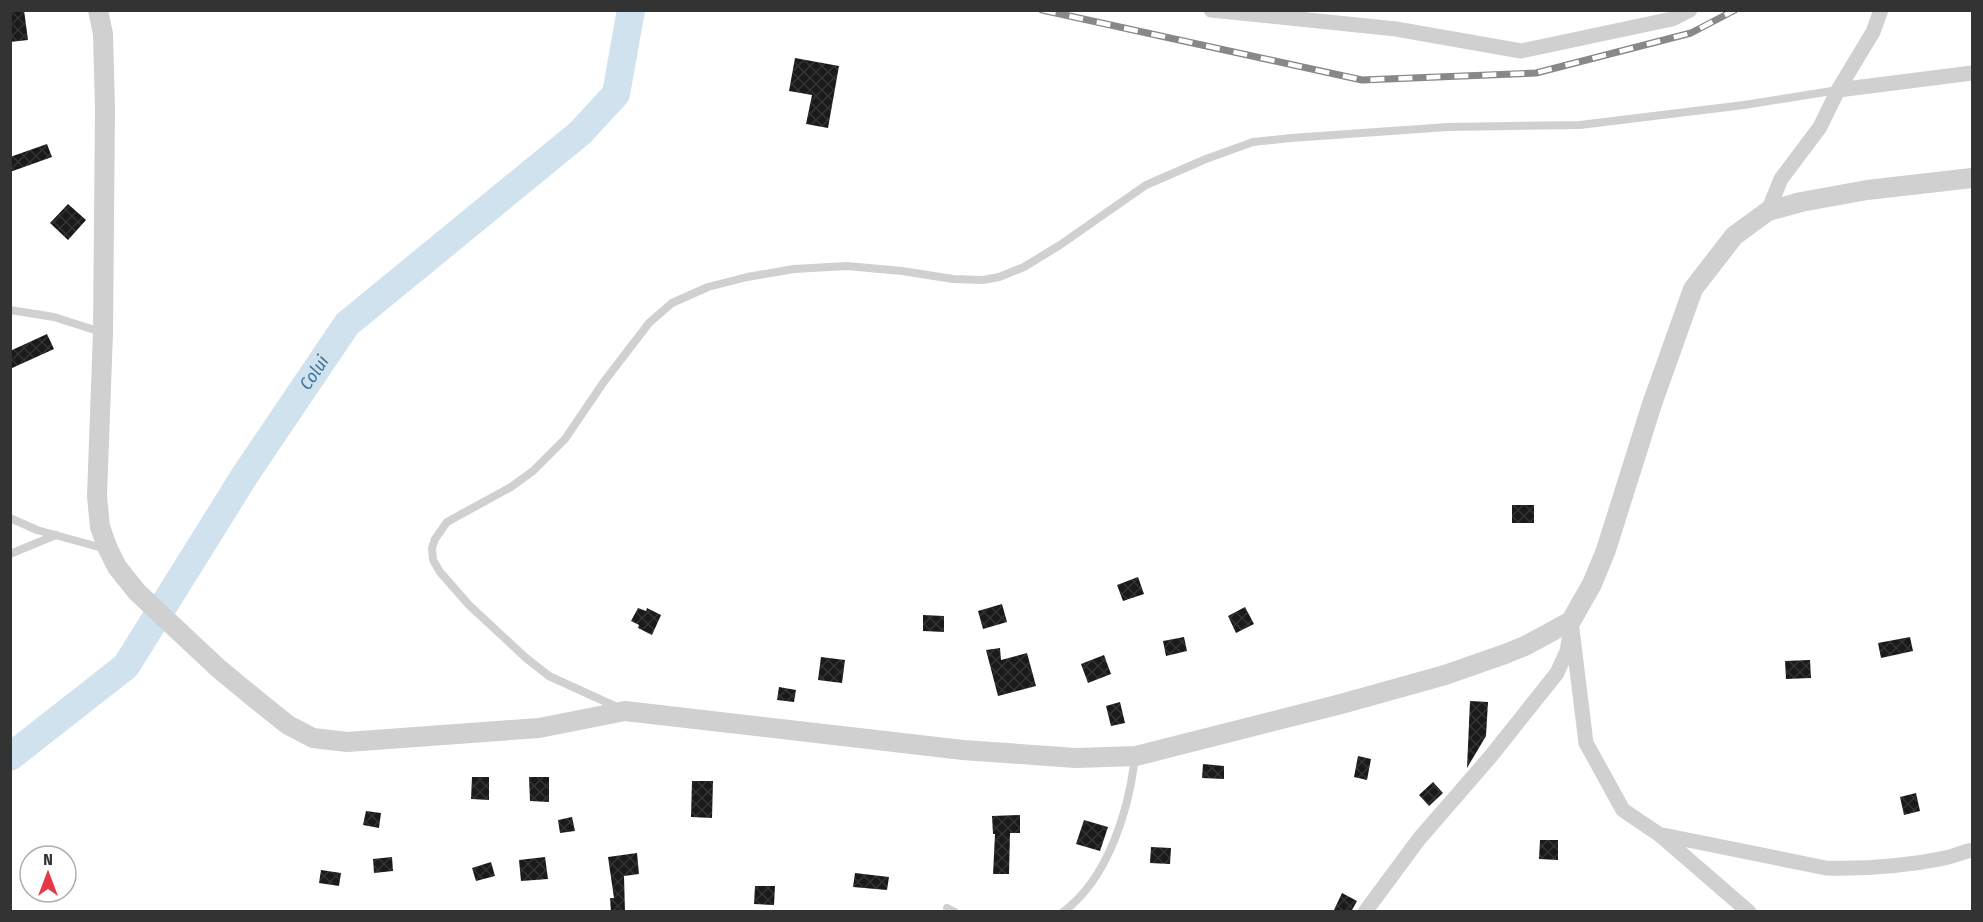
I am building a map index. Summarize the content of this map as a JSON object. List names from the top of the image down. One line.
{"water":["Colui"],"north":"top"}
